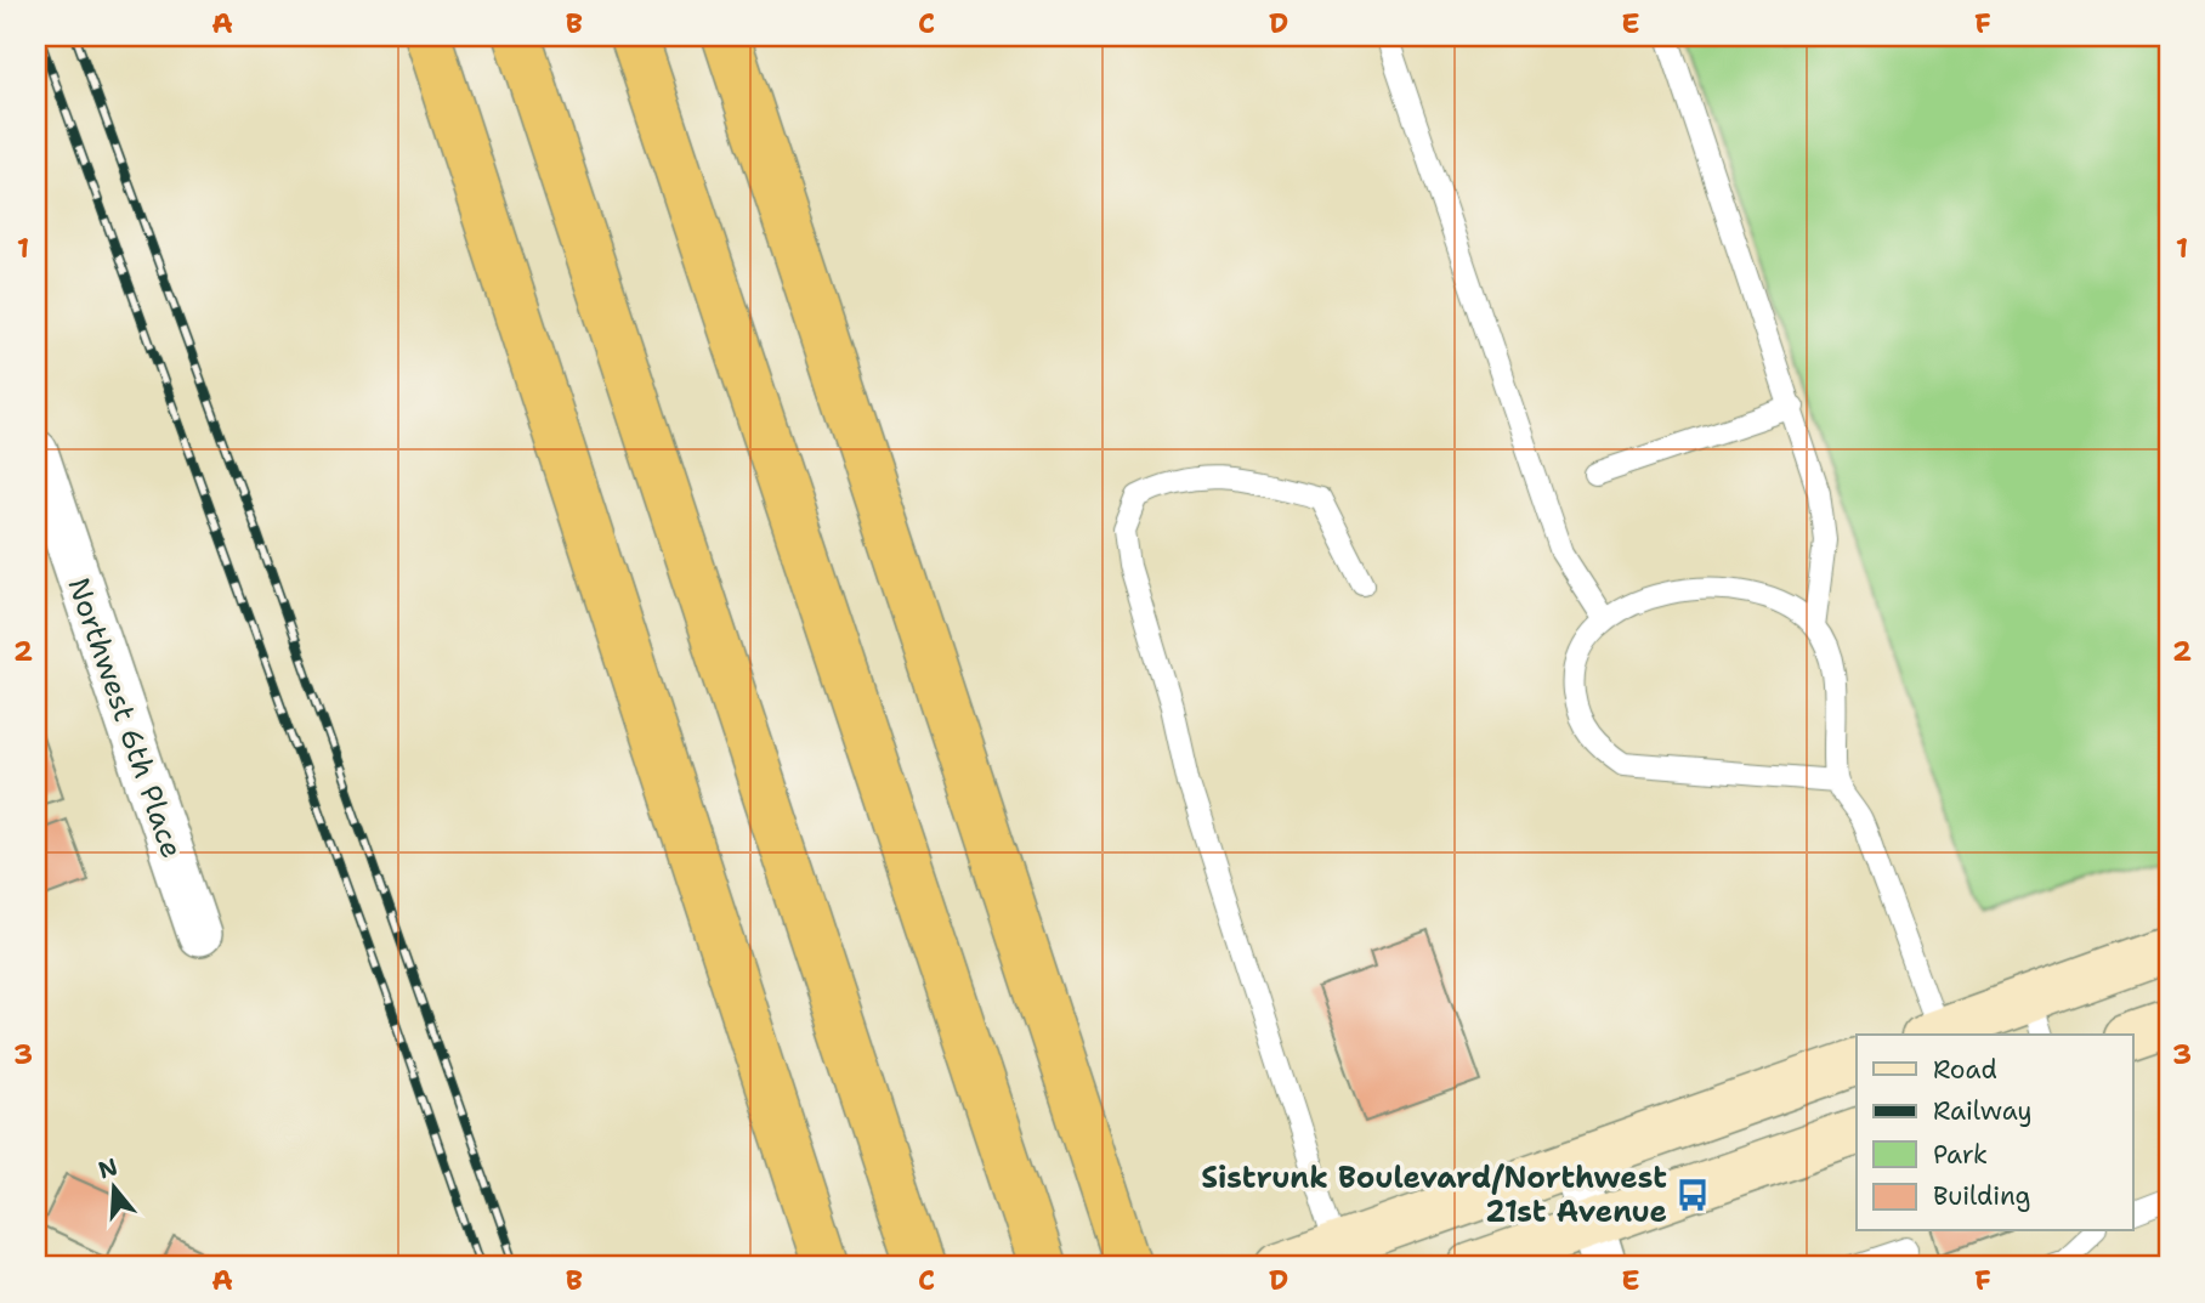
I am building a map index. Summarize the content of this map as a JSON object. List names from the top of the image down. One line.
{"streets":{"street":["Northwest 6th Place"]},"places":{"bus stop":["Sistrunk Boulevard/Northwest 21st Avenue"]},"legend":["Road","Railway","Park","Building"],"north":"top","grid":{"columns":["A","B","C","D","E","F"],"rows":["1","2","3"]}}
